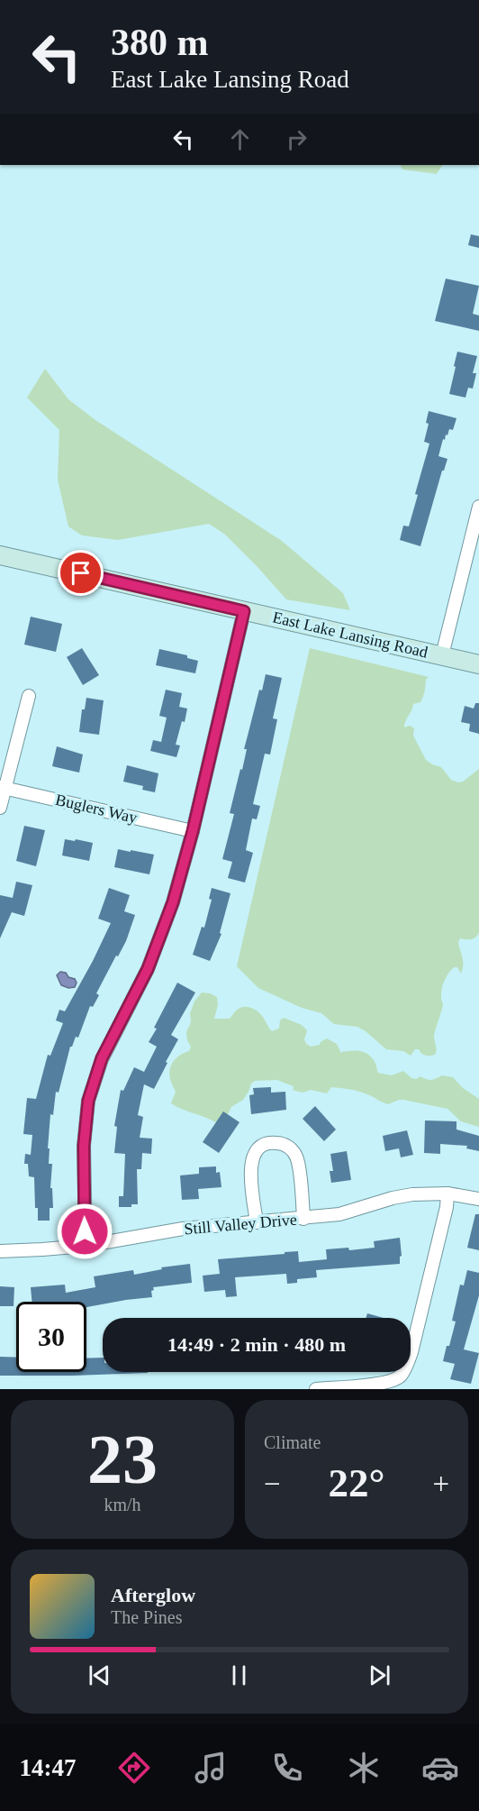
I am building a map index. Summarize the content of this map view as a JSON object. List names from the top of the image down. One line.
{"streets":{"main road":["East Lake Lansing Road"],"street":["Buglers Way","Still Valley Drive"]},"page":{"turn":["380 m","East Lake Lansing Road"],"limit":"30","trip":"14:49 · 2 min · 480 m","tile":[["23","km/h"],"Climate"],"heat":["−","22°","+"],"song":["Afterglow","The Pines"],"tabs":"14:47"}}
